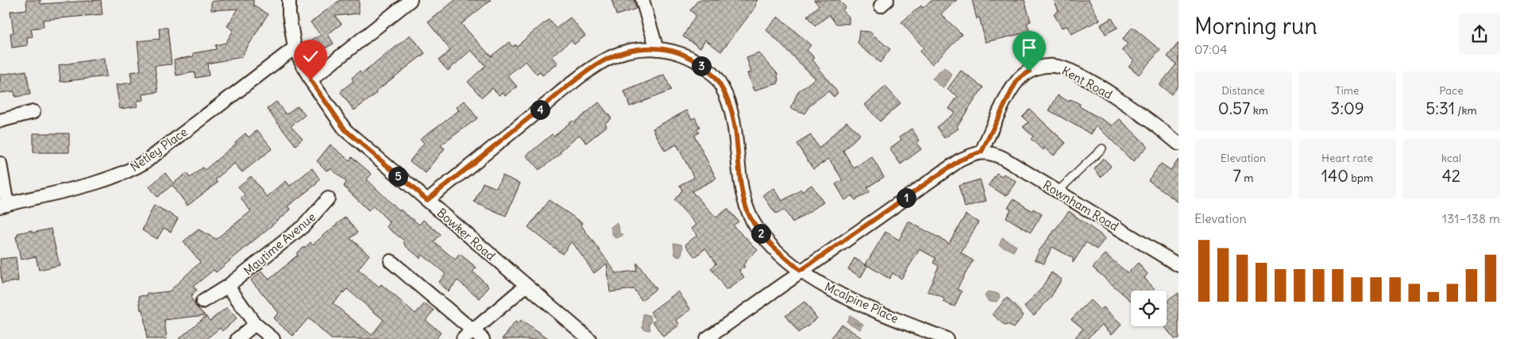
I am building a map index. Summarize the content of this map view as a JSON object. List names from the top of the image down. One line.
{"streets":{"street":["Kent Road","Netley Place","Rownham Road","Bowker Road","Maytime Avenue","Mcalpine Place"]},"crossings":[["Kent Road","Rownham Road"],["Netley Place","Bowker Road"],["Bowker Road","Mcalpine Place"]],"page":{"heading":["Morning run","07:04"],"pins":["3","4","5","1","2"],"stats":[["Distance","0.57 km"],["Time","3:09"],["Pace","5:31 /km"],["Elevation","7 m"],["Heart rate","140 bpm"],["kcal","42"]],"chart":["Elevation","131–138 m"]}}
